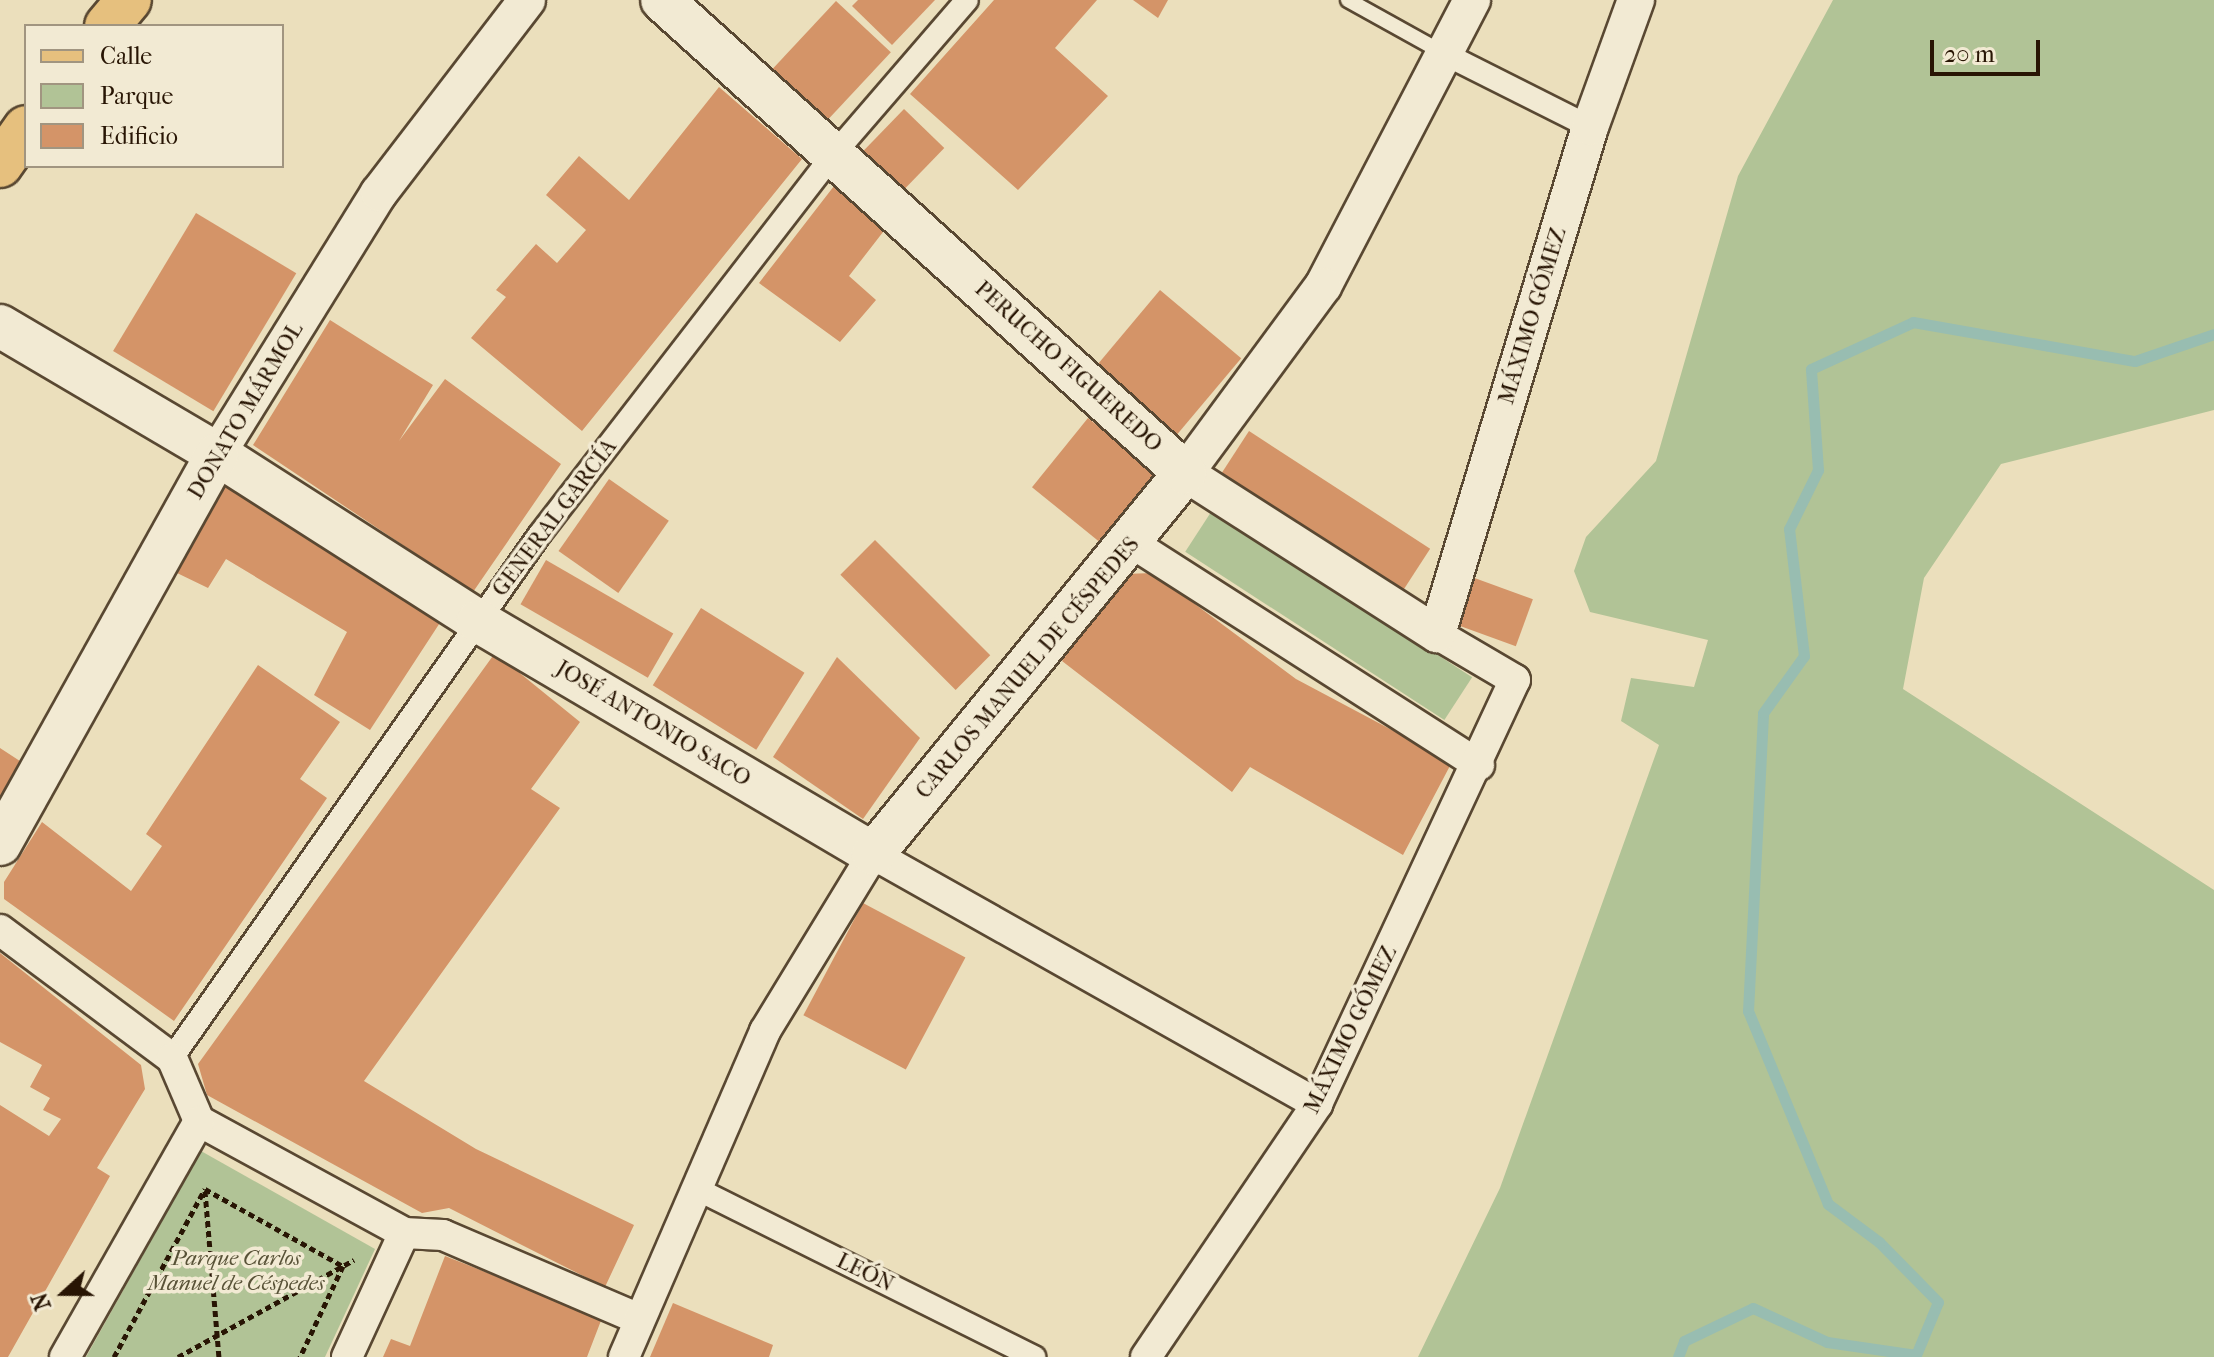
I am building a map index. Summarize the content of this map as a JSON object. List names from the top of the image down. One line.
{"streets":{"main road":["PERUCHO FIGUEREDO","DONATO MÁRMOL","CARLOS MANUEL DE CÉSPEDES","JOSÉ ANTONIO SACO"],"street":["MÁXIMO GÓMEZ","GENERAL GARCÍA","LEÓN"]},"crossings":[["MÁXIMO GÓMEZ","PERUCHO FIGUEREDO"],["MÁXIMO GÓMEZ","JOSÉ ANTONIO SACO"],["PERUCHO FIGUEREDO","GENERAL GARCÍA"],["PERUCHO FIGUEREDO","CARLOS MANUEL DE CÉSPEDES"],["DONATO MÁRMOL","JOSÉ ANTONIO SACO"],["GENERAL GARCÍA","JOSÉ ANTONIO SACO"],["CARLOS MANUEL DE CÉSPEDES","JOSÉ ANTONIO SACO"],["CARLOS MANUEL DE CÉSPEDES","LEÓN"]],"parks":["Parque Carlos Manuel de Céspedes"],"legend":["Calle","Parque","Edificio"],"scale_bar":"20 m","north":"left"}
